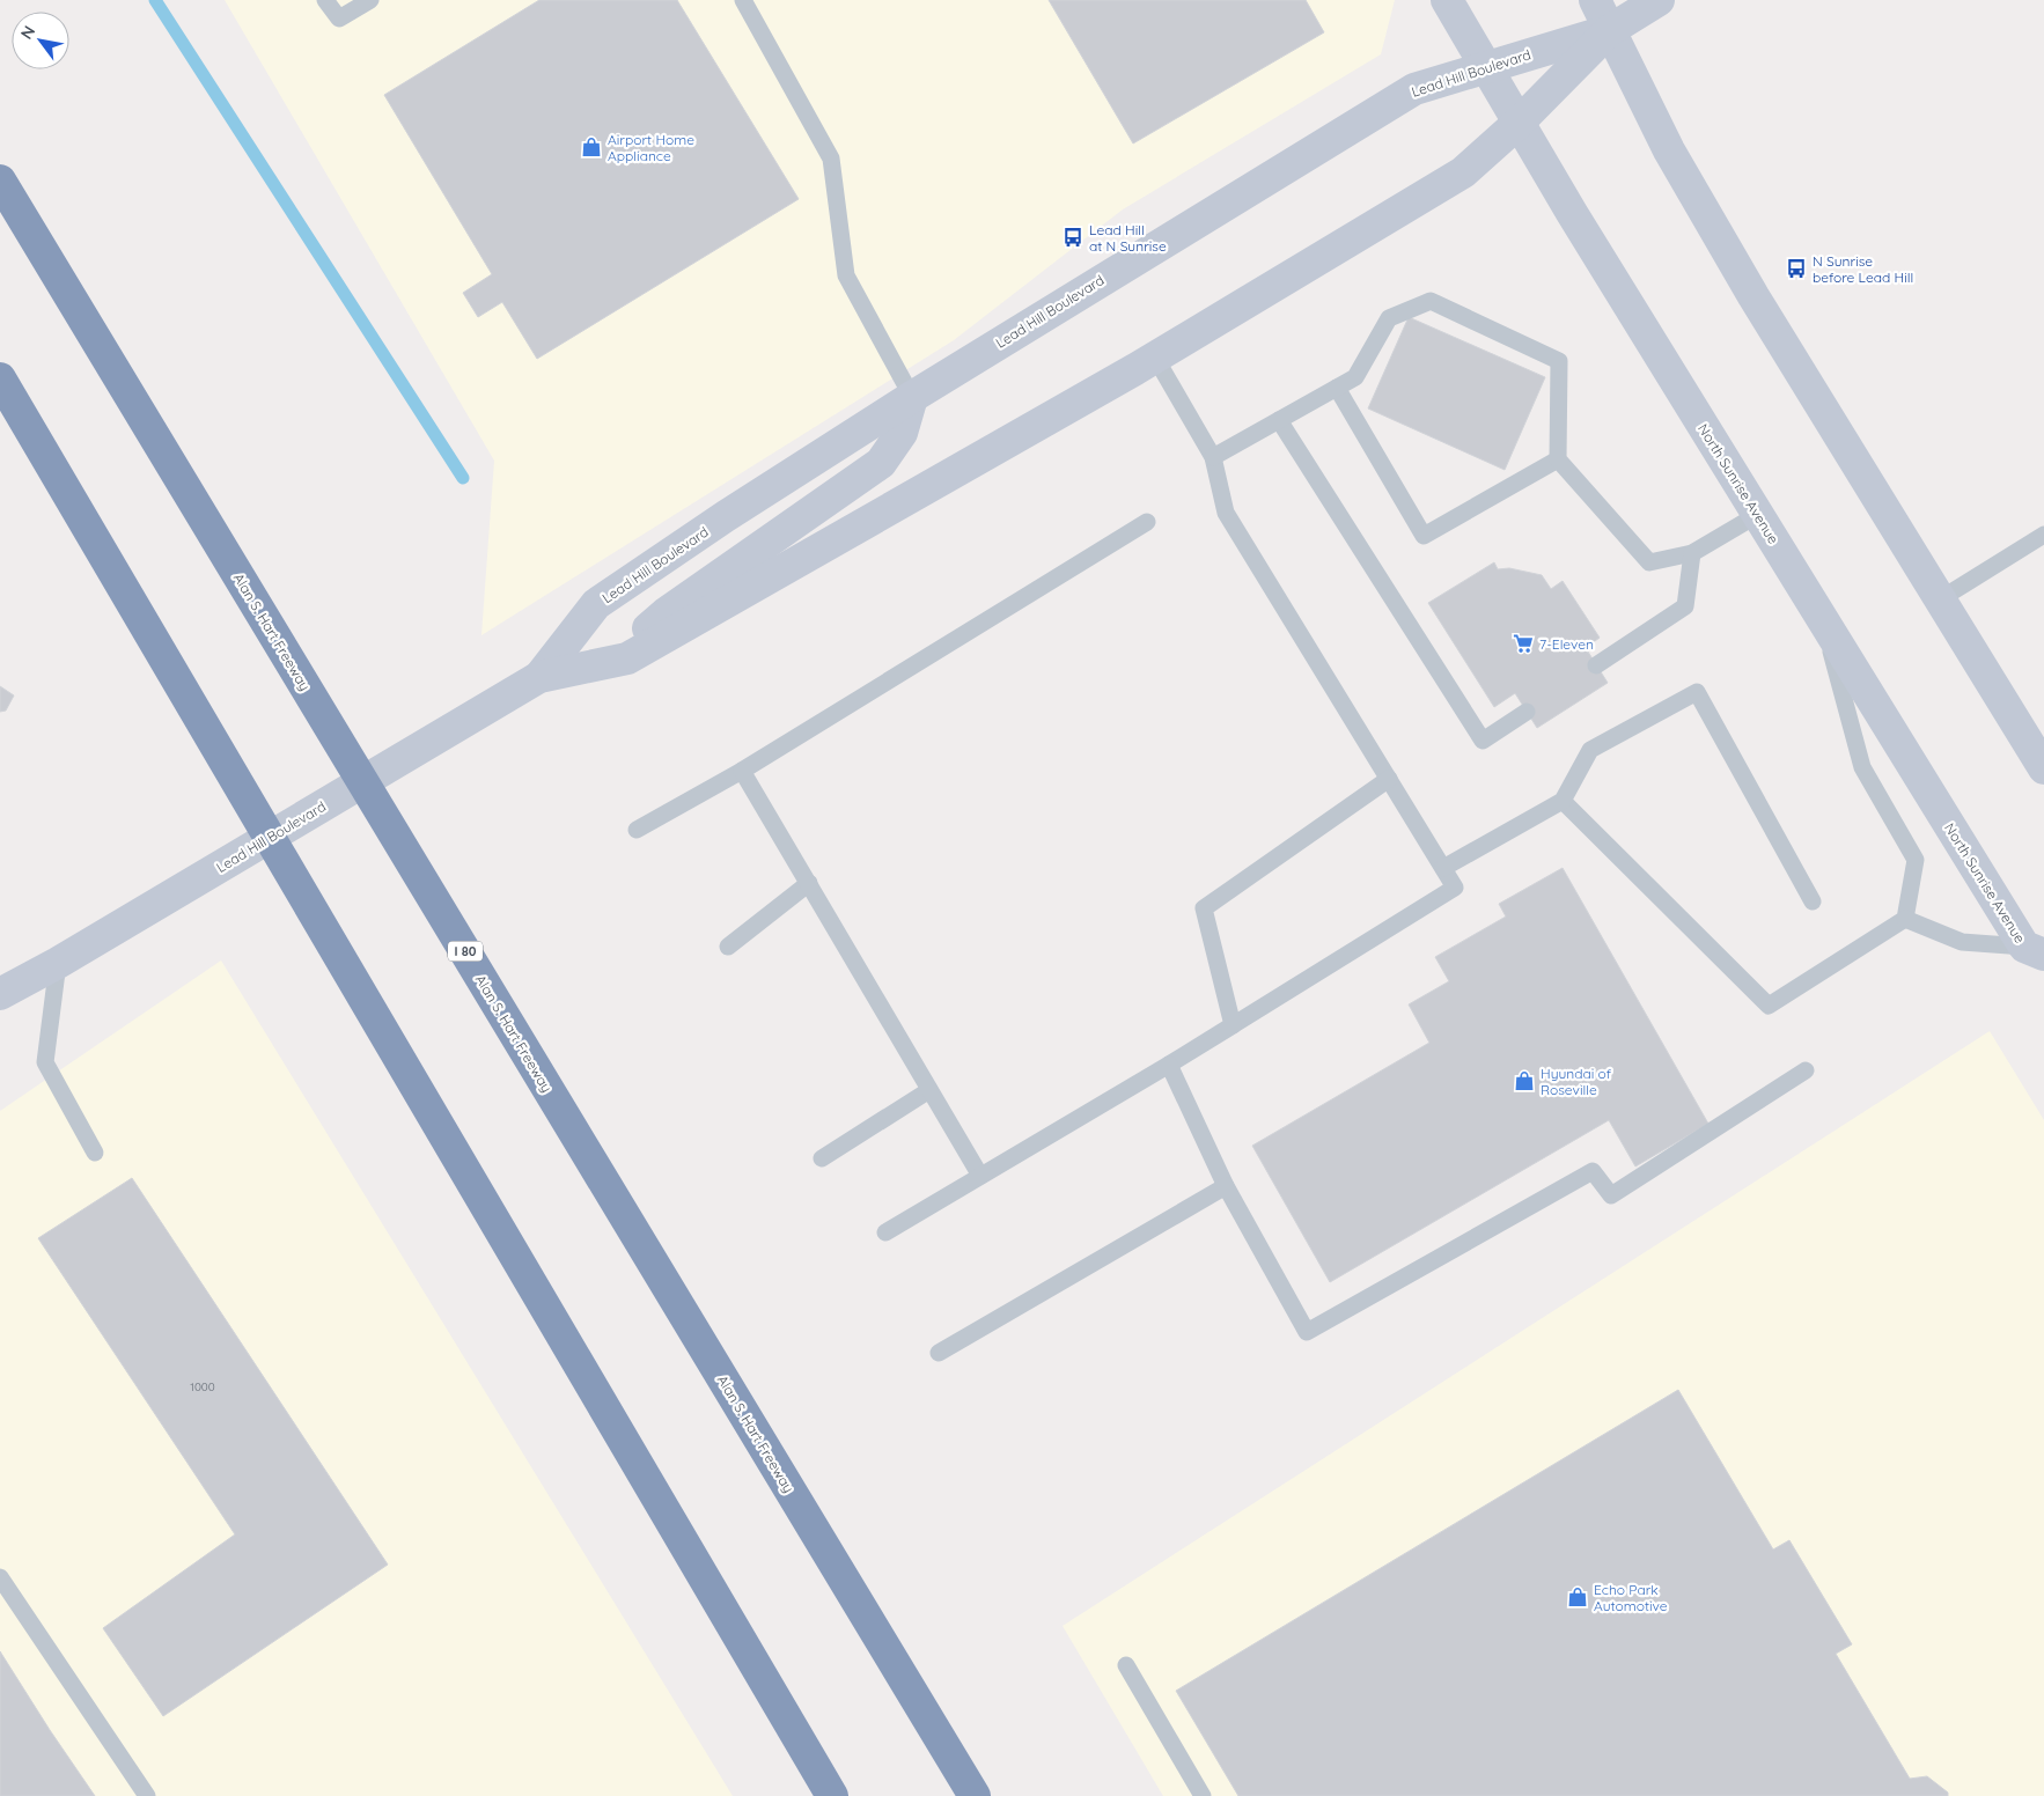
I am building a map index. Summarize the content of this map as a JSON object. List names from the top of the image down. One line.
{"streets":{"highway":["Alan S. Hart Freeway","I 80"],"main road":["Lead Hill Boulevard","North Sunrise Avenue"]},"crossings":[["Lead Hill Boulevard","North Sunrise Avenue"]],"places":{"shop":["Airport Home Appliance","Hyundai of Roseville","Echo Park Automotive"],"bus stop":["Lead Hill at N Sunrise","N Sunrise before Lead Hill"],"supermarket":["7-Eleven"]},"house_numbers":["1000"],"north":"top left"}
